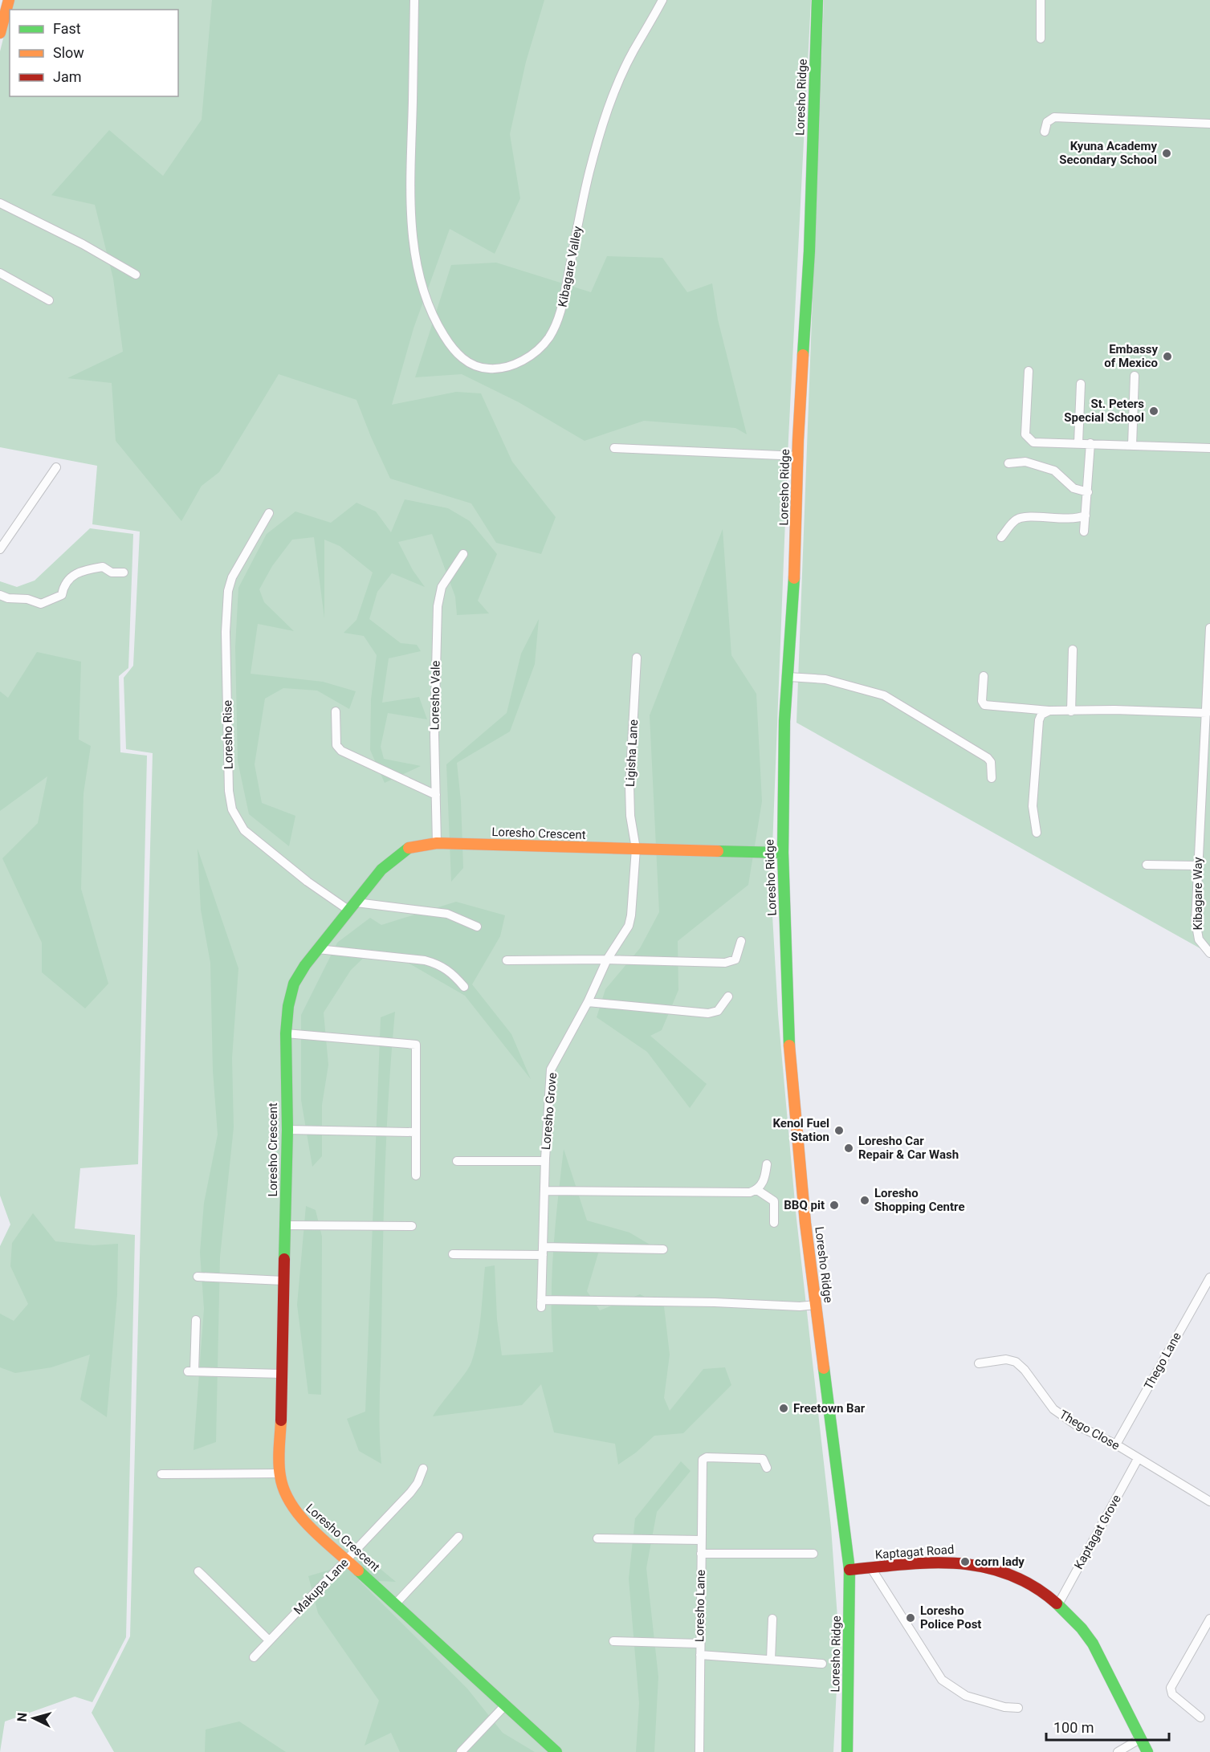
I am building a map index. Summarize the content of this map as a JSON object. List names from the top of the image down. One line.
{"streets":{"main road":["Loresho Ridge","Loresho Crescent","Kaptagat Road"],"street":["Kibagare Valley","Loresho Vale","Loresho Rise","Ligisha Lane","Kibagare Way","Loresho Grove","Thego Lane","Thego Close","Kaptagat Grove","Makupa Lane","Loresho Lane"]},"crossings":[["Loresho Ridge","Loresho Crescent"],["Loresho Ridge","Loresho Grove"],["Loresho Ridge","Kaptagat Road"],["Loresho Vale","Loresho Crescent"],["Loresho Rise","Loresho Crescent"],["Ligisha Lane","Loresho Crescent"],["Ligisha Lane","Loresho Grove"],["Loresho Crescent","Loresho Grove"],["Loresho Crescent","Makupa Lane"],["Thego Lane","Thego Close"],["Thego Close","Kaptagat Grove"],["Kaptagat Grove","Kaptagat Road"]],"places":["Kyuna Academy Secondary School","Embassy of Mexico","St. Peters Special School","Kenol Fuel Station","Loresho Car Repair & Car Wash","Loresho Shopping Centre","BBQ pit","Freetown Bar","corn lady","Loresho Police Post"],"legend":["Fast","Slow","Jam"],"scale_bar":"100 m","north":"left"}
